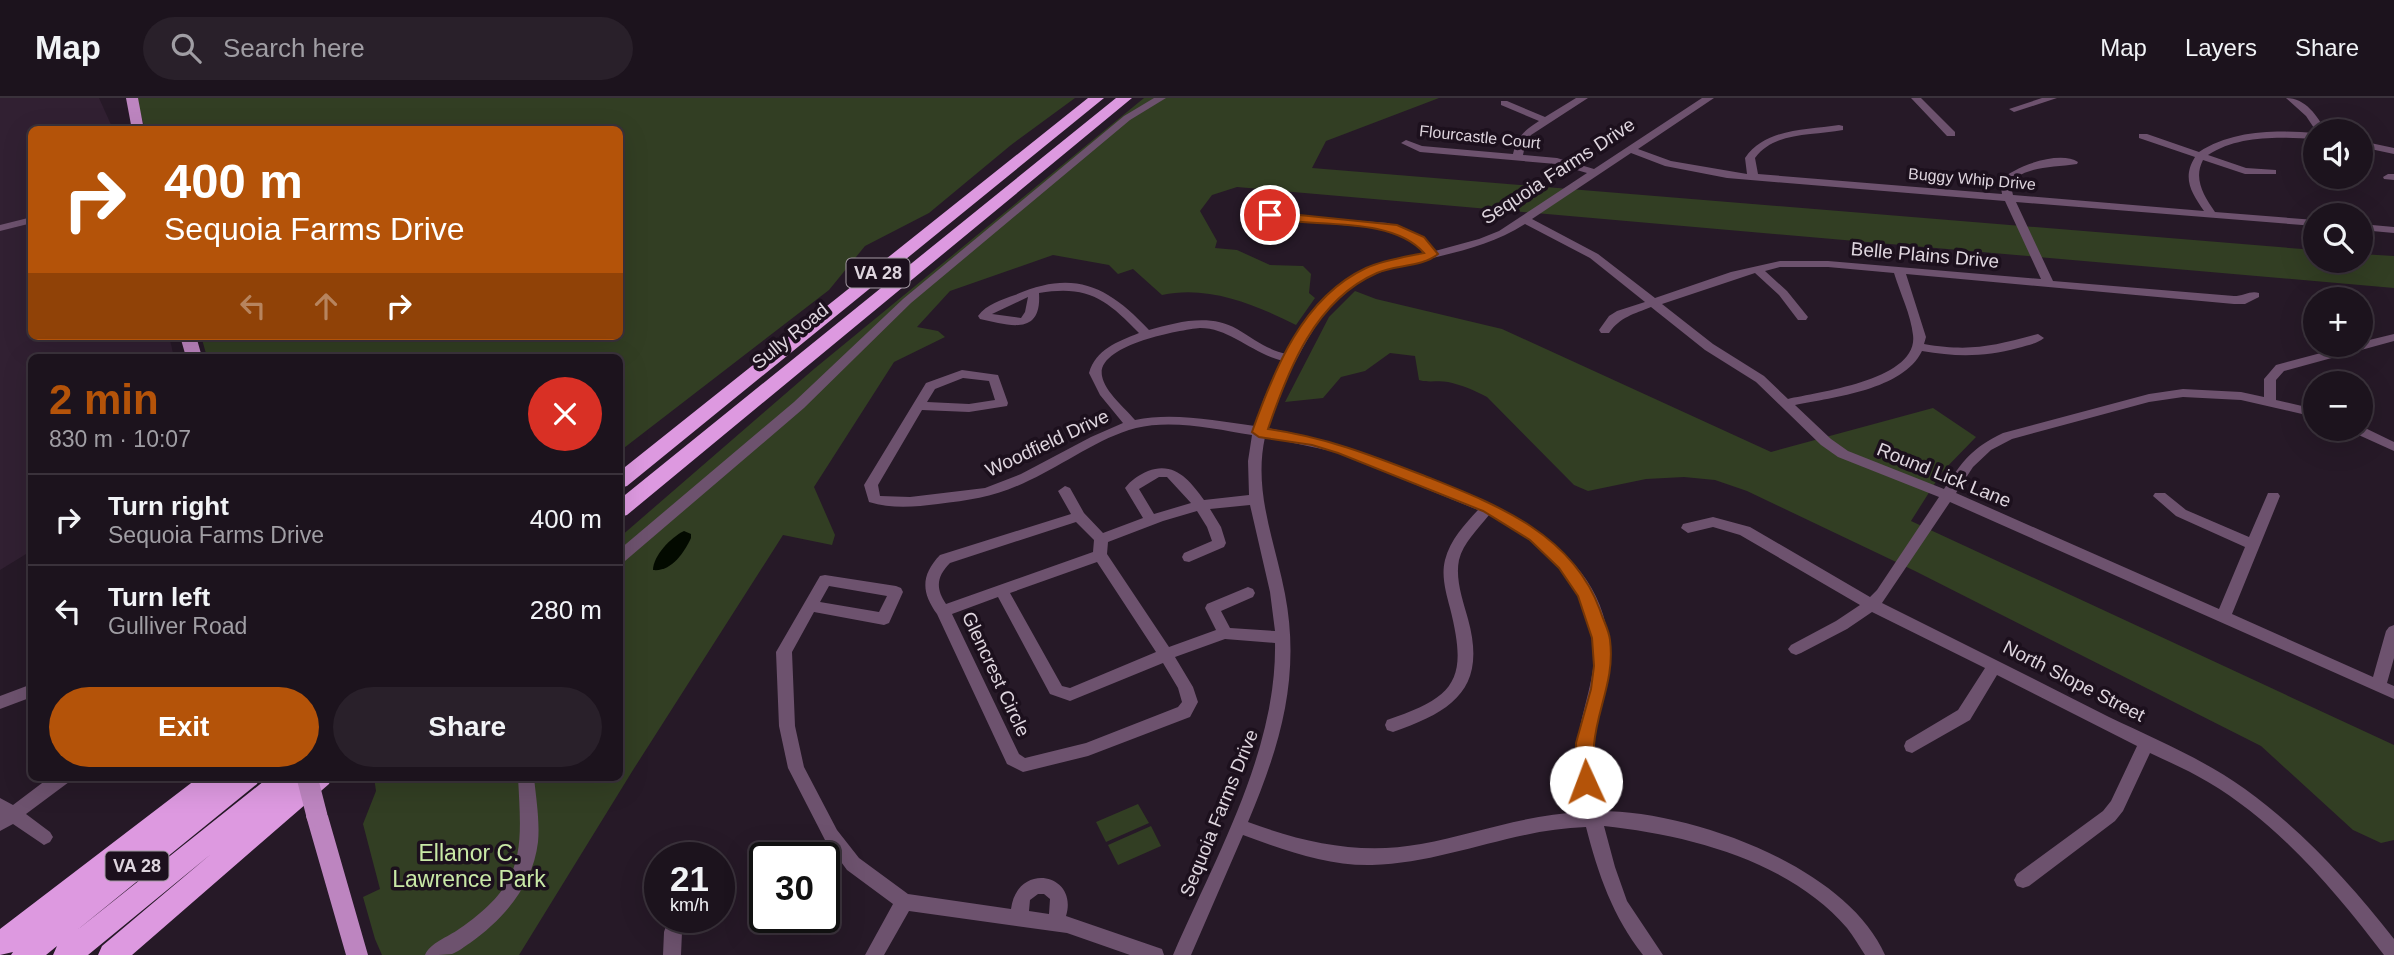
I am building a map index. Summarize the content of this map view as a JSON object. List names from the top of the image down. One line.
{"streets":{"highway":["VA 28","Sully Road"],"street":["Flourcastle Court","Sequoia Farms Drive","Buggy Whip Drive","Belle Plains Drive","Woodfield Drive","Round Lick Lane","Glencrest Circle","North Slope Street"]},"crossings":[["Flourcastle Court","Sequoia Farms Drive"],["Sequoia Farms Drive","Buggy Whip Drive"],["Sequoia Farms Drive","Woodfield Drive"],["Sequoia Farms Drive","Round Lick Lane"],["Belle Plains Drive","Round Lick Lane"]],"parks":["Ellanor C. Lawrence Park"],"page":{"header":"Map","search":"Search here","nav":["Map","Layers","Share"],"map_buttons":["+","−"],"turn":["400 m","Sequoia Farms Drive"],"heading":["2 min","830 m · 10:07"],"list":[{"name":"Turn right","note":"Sequoia Farms Drive","value":"400 m"},{"name":"Turn left","note":"Gulliver Road","value":"280 m"}],"buttons":["Exit","Share"],"speed":"21 km/h","limit":"30"}}
